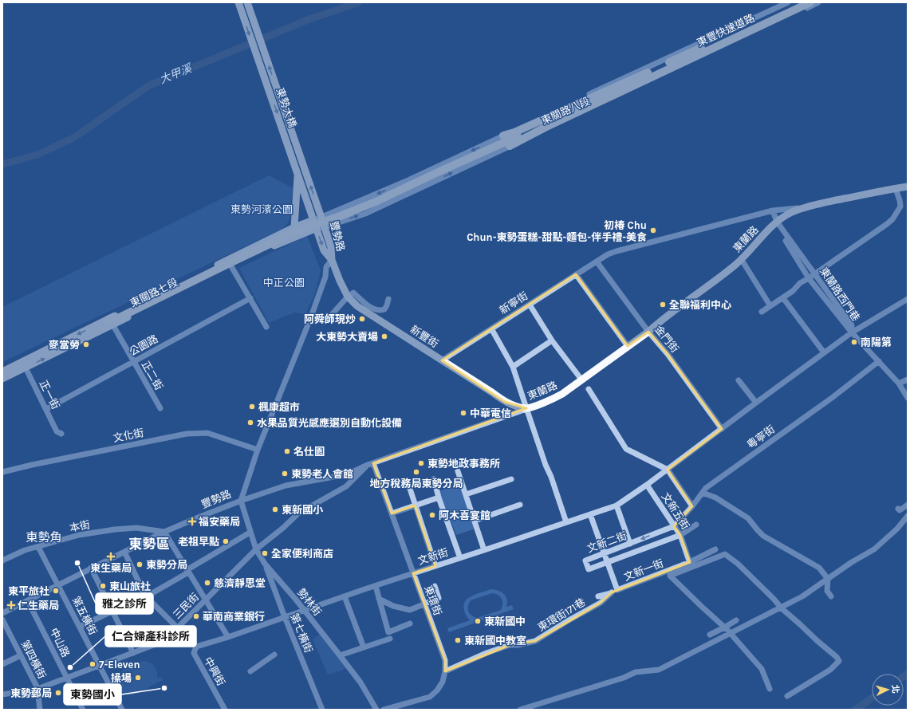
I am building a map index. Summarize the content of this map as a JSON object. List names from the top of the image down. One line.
{"streets":{"highway":["東豐快速道路"],"main road":["東勢大橋","豐勢路","東蘭路","東關路七段","新豐街"],"street":["東關路八段","東蘭路西門巷","新寧街","金門街","公園路","正二街","正一街","文化街","粵寧街","文新五街","本街","文新二街","文新街","文新一街","東環街","勢林街","三民街","東環街171巷","第五橫街","第七橫街","中山路","第四橫街","中興街"]},"crossings":[["東勢大橋","東關路八段"],["東勢大橋","豐勢路"],["東勢大橋","東關路七段"],["東關路八段","豐勢路"],["東關路八段","東關路七段"],["豐勢路","東蘭路"],["豐勢路","東關路七段"],["豐勢路","新豐街"],["豐勢路","文化街"],["豐勢路","本街"],["豐勢路","勢林街"],["豐勢路","第五橫街"],["豐勢路","中山路"],["豐勢路","中興街"],["東蘭路","東蘭路西門巷"],["東蘭路","新寧街"],["東蘭路","新豐街"],["東蘭路","金門街"],["東蘭路","東環街"],["東蘭路","勢林街"],["東蘭路","三民街"],["東關路七段","正二街"],["東關路七段","正一街"],["東蘭路西門巷","粵寧街"],["新寧街","新豐街"],["新寧街","金門街"],["公園路","正二街"],["公園路","正一街"],["粵寧街","文新二街"],["文新五街","文新二街"],["文新五街","文新街"],["文新五街","文新一街"],["本街","第五橫街"],["文新二街","文新一街"],["文新街","文新一街"],["文新街","東環街"],["文新街","勢林街"],["文新街","第七橫街"],["文新街","中興街"],["文新一街","東環街171巷"],["東環街","三民街"],["東環街","東環街171巷"],["勢林街","三民街"],["勢林街","第七橫街"],["三民街","第五橫街"],["三民街","中山路"],["三民街","第四橫街"],["三民街","中興街"]],"districts":["東勢角","東勢區"],"water":["大甲溪"],"parks":["東勢河濱公園","中正公園"],"places":{"other":["初椿 Chu Chun-東勢蛋糕-甜點-麵包-伴手禮-美食","全聯福利中心","阿舜師現炒","大東勢大賣場","南陽第","麥當勞","楓康超市","中華電信","水果品質光感應選別自動化設備","名仕園","東勢地政事務所","地方稅務局東勢分局","東勢老人會館","東新國小","阿木喜宴館","老祖早點","全家便利商店","雅之診所","東勢分局","慈濟靜思堂","東山旅社","東平旅社","華南商業銀行","東新國中","東新國中教室","7-Eleven","仁合婦產科診所","操場","東勢國小","東勢郵局"],"health":["福安藥局","東生藥局","仁生藥局"]},"north":"right"}
